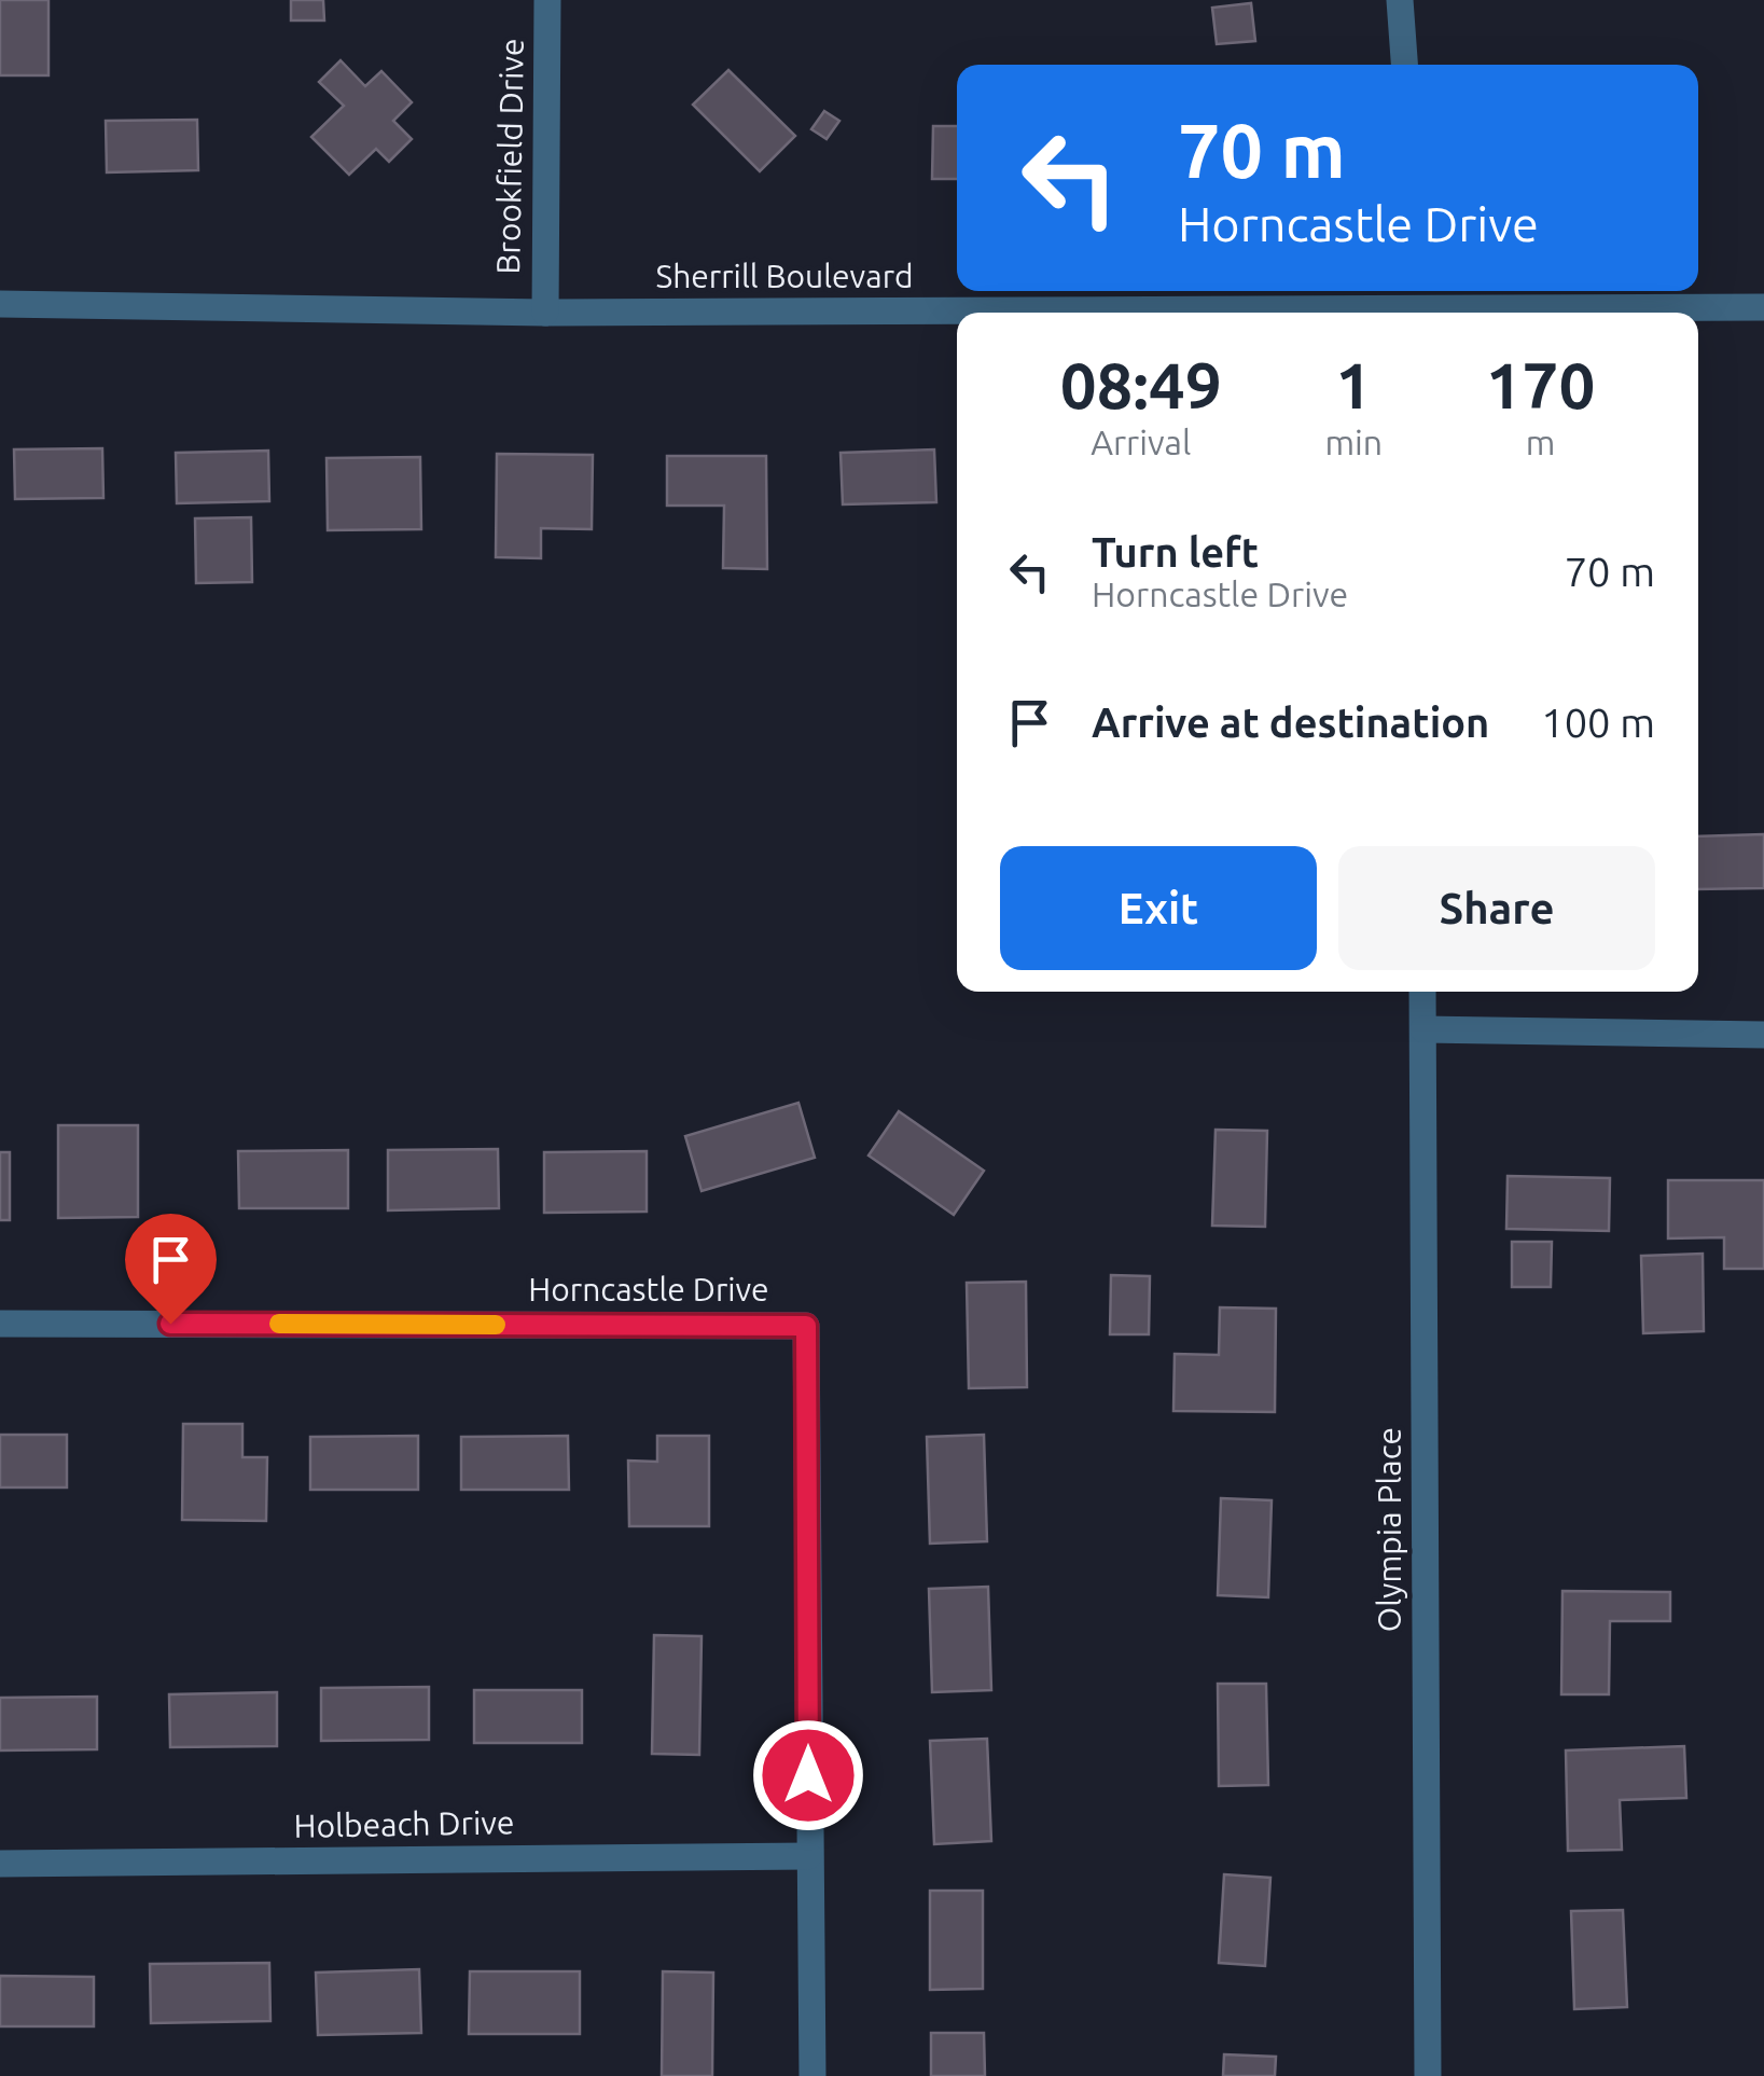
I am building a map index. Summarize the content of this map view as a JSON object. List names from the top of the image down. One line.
{"streets":{"street":["Brookfield Drive","Sherrill Boulevard","Horncastle Drive","Olympia Place","Holbeach Drive"]},"crossings":[["Brookfield Drive","Sherrill Boulevard"],["Horncastle Drive","Holbeach Drive"]],"page":{"turn":["70 m","Horncastle Drive"],"eta":["08:49","Arrival","1","min","170","m"],"list":[{"name":"Turn left","note":"Horncastle Drive","value":"70 m"},{"name":"Arrive at destination","value":"100 m"}],"buttons":["Exit","Share"]}}
